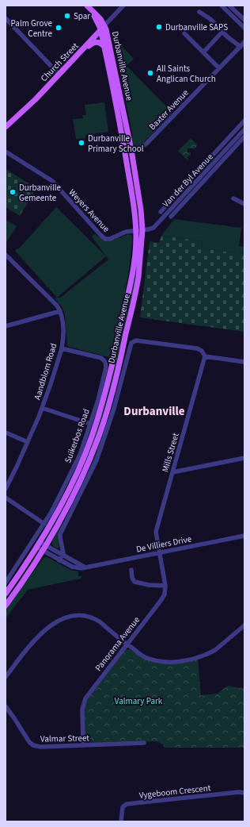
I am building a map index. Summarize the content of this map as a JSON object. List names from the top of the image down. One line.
{"streets":{"main road":["Church Street","Durbanville Avenue"],"street":["Baxter Avenue","Van der Byl Avenue","Weyers Avenue","Aandblom Road","Suikerbos Road","Mills Street","De Villiers Drive","Panorama Avenue","Valmar Street","Vygeboom Crescent"]},"crossings":[["Church Street","Durbanville Avenue"],["Durbanville Avenue","Baxter Avenue"],["Durbanville Avenue","Van der Byl Avenue"],["Durbanville Avenue","Weyers Avenue"],["Durbanville Avenue","De Villiers Drive"],["Van der Byl Avenue","Weyers Avenue"],["Aandblom Road","Suikerbos Road"],["Mills Street","De Villiers Drive"],["Mills Street","Panorama Avenue"],["De Villiers Drive","Panorama Avenue"],["Panorama Avenue","Valmar Street"]],"districts":["Durbanville"],"parks":["Valmary Park"],"places":["Spar","Durbanville SAPS","Palm Grove Centre","All Saints Anglican Church","Durbanville Primary School","Durbanville Gemeente"]}
